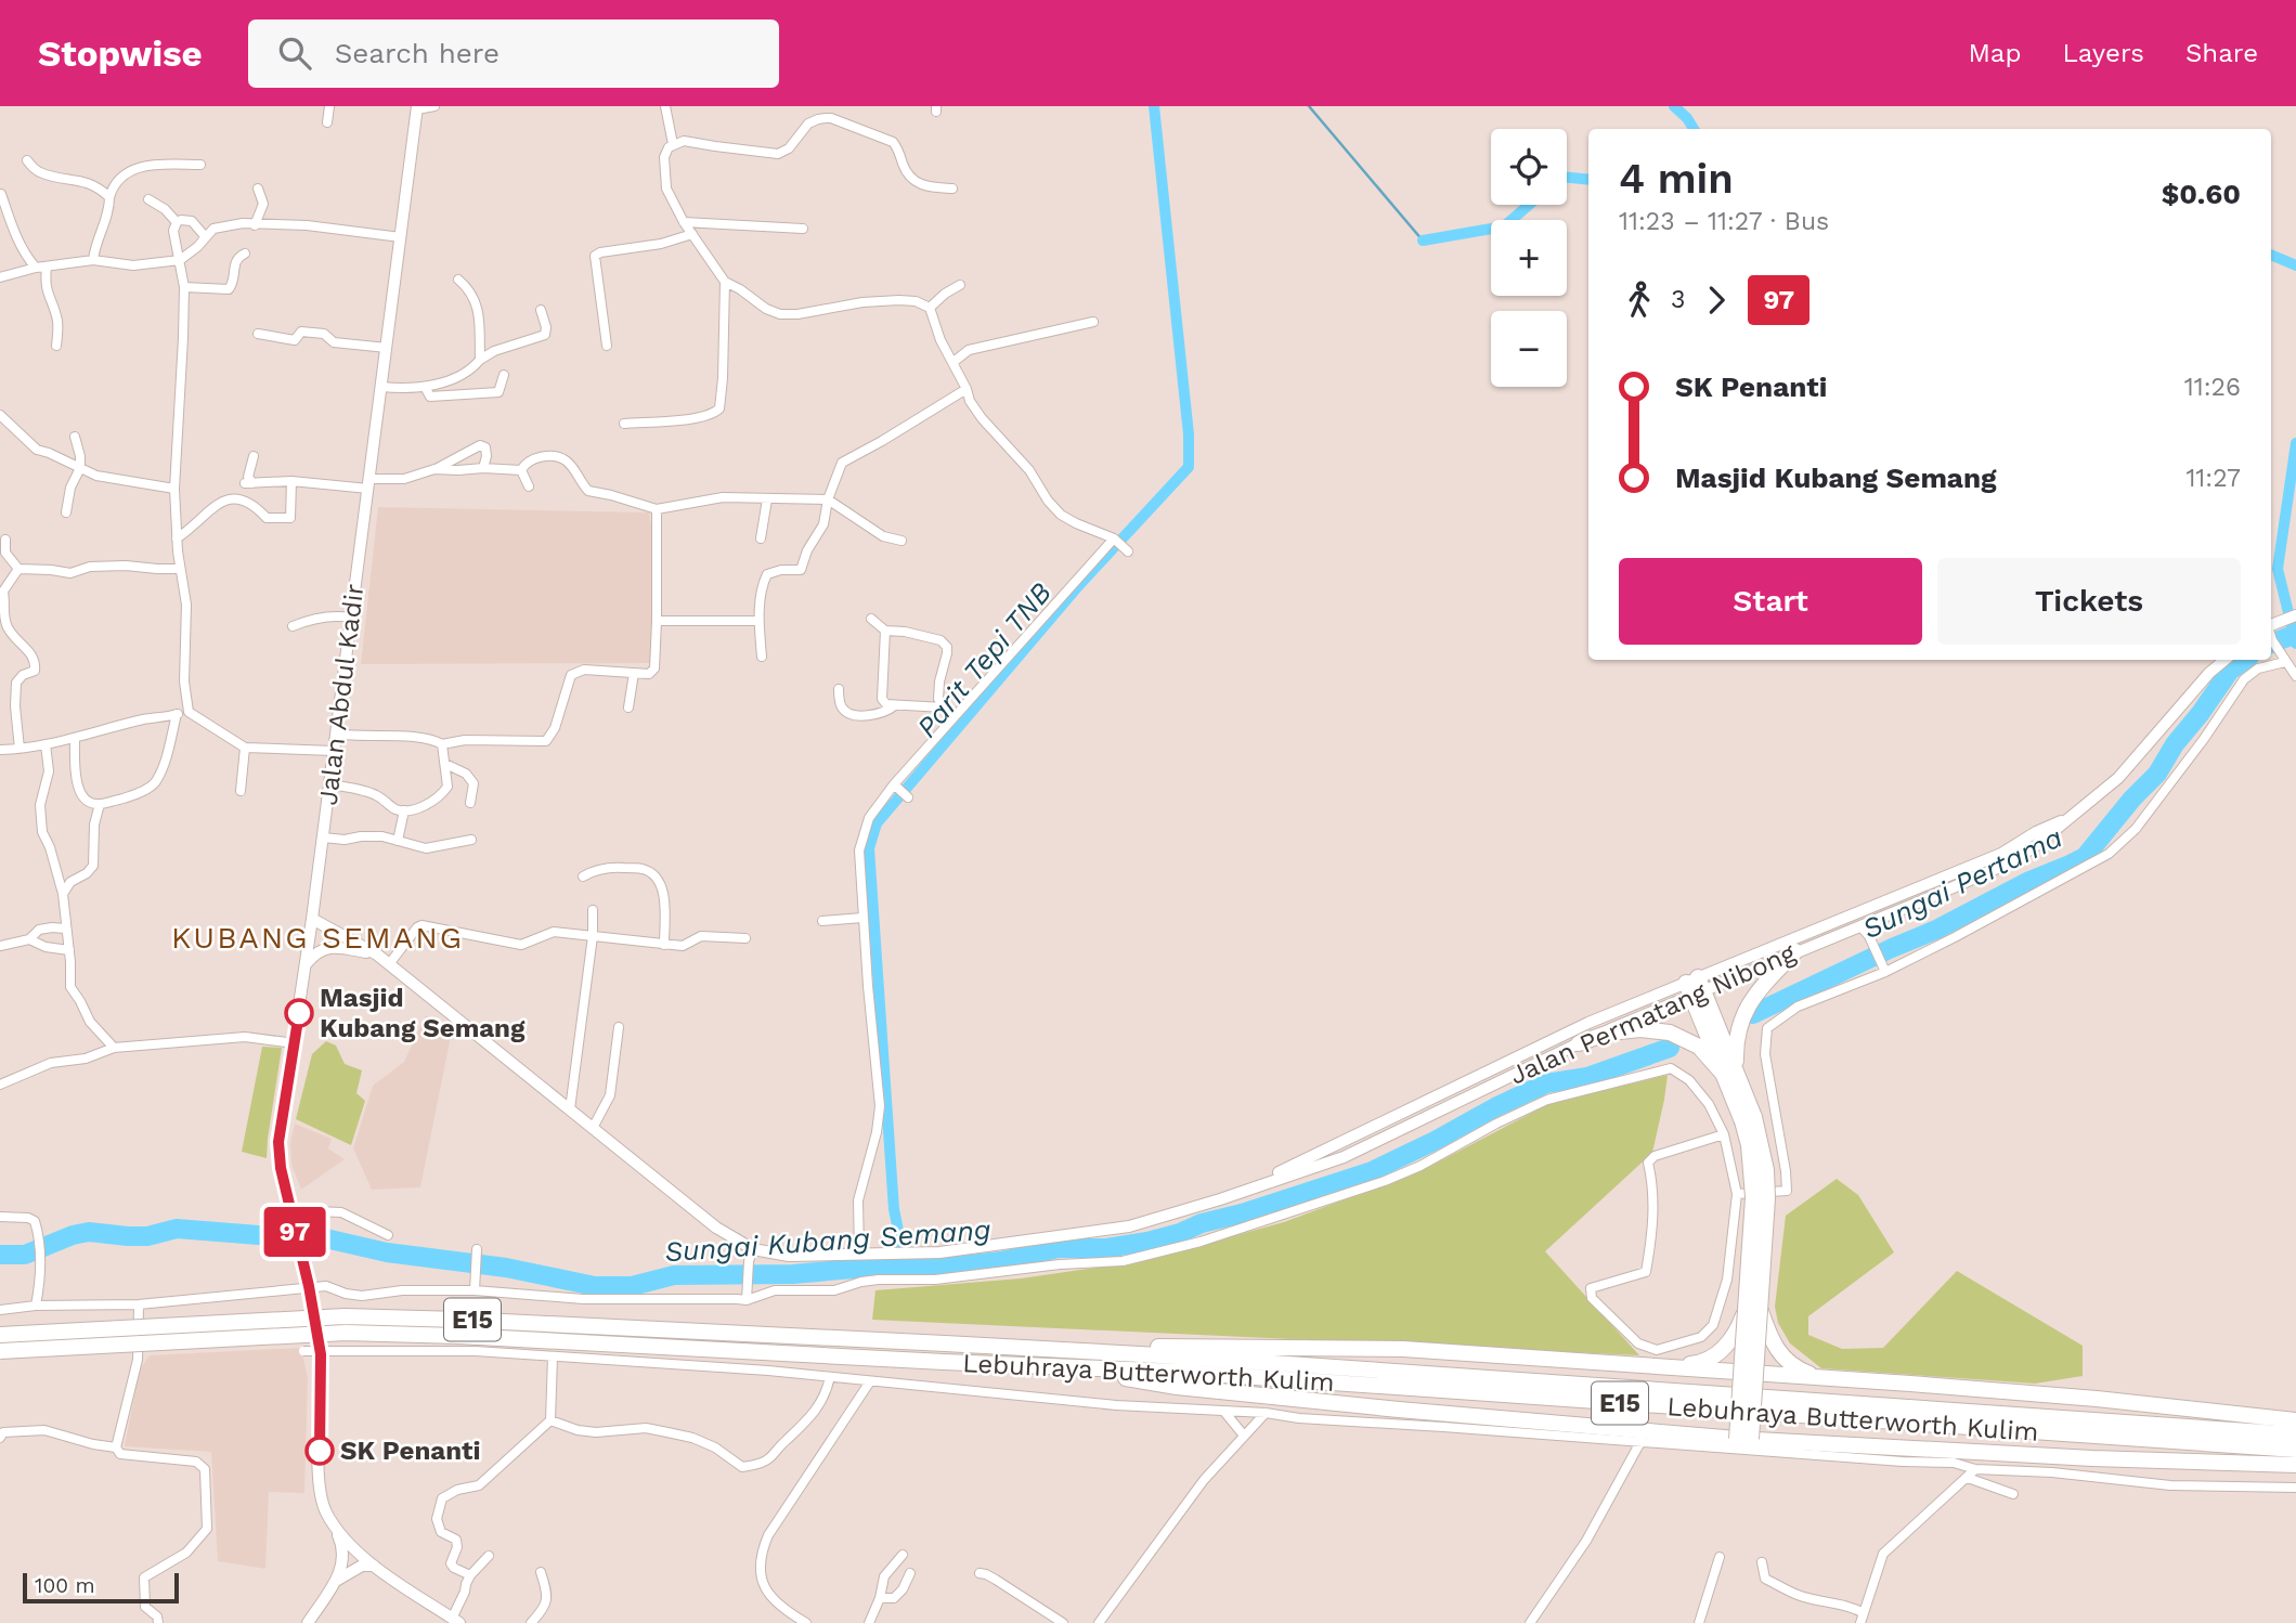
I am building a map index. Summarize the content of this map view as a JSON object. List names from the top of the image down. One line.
{"streets":{"highway":["E15","Lebuhraya Butterworth Kulim"],"main road":["Jalan Abdul Kadir","Jalan Permatang Nibong"]},"crossings":[["Jalan Abdul Kadir","Jalan Permatang Nibong"]],"districts":["KUBANG SEMANG"],"water":["Parit Tepi TNB","Sungai Pertama","Sungai Kubang Semang"],"places":["Masjid Kubang Semang","SK Penanti"],"lines":["bus line 97"],"scale_bar":"100 m","page":{"header":"Stopwise","search":"Search here","nav":["Map","Layers","Share"],"on_map":"97","map_buttons":["+","−"],"heading":["4 min","11:23 – 11:27 · Bus","$0.60"],"legs":["3","97"],"list":[{"name":"SK Penanti","value":"11:26"},{"name":"Masjid Kubang Semang","value":"11:27"}],"buttons":["Start","Tickets"],"scale":"100 m"}}
